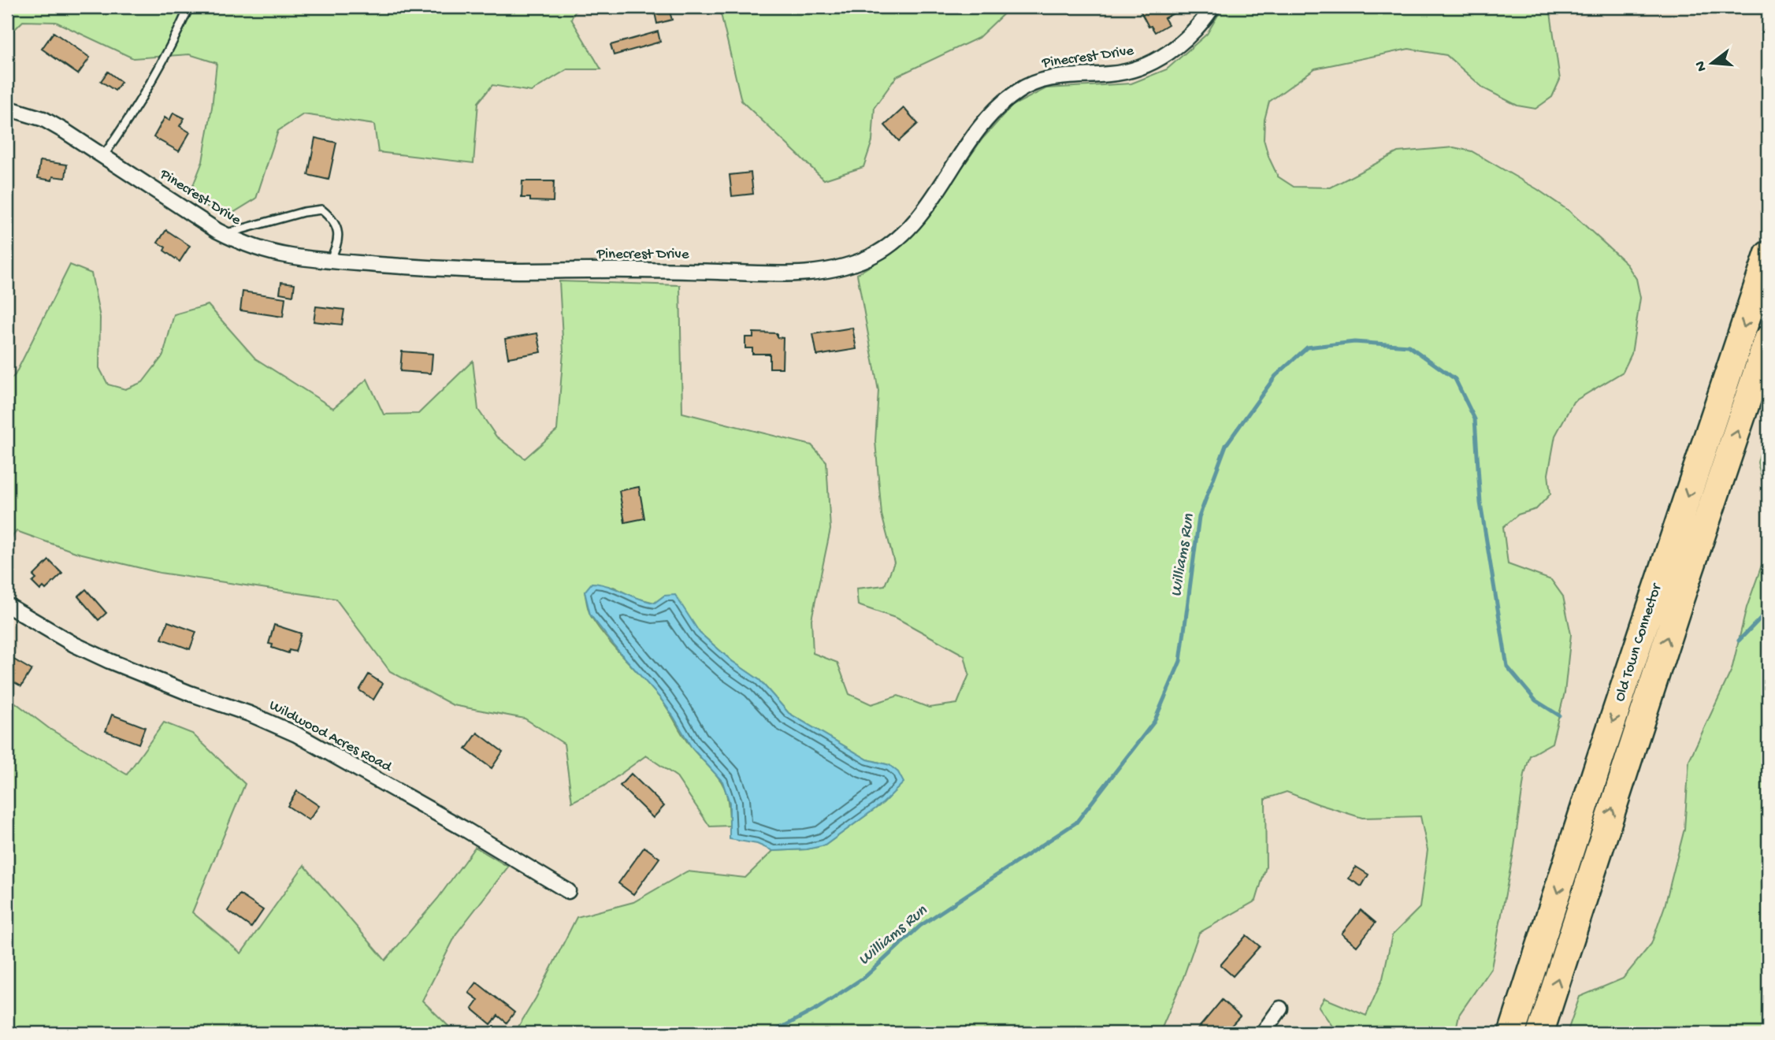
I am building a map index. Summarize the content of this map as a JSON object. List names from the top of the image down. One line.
{"streets":{"highway":["Old Town Connector"],"street":["Pinecrest Drive","Wildwood Acres Road"]},"water":["Williams Run"],"north":"left"}
